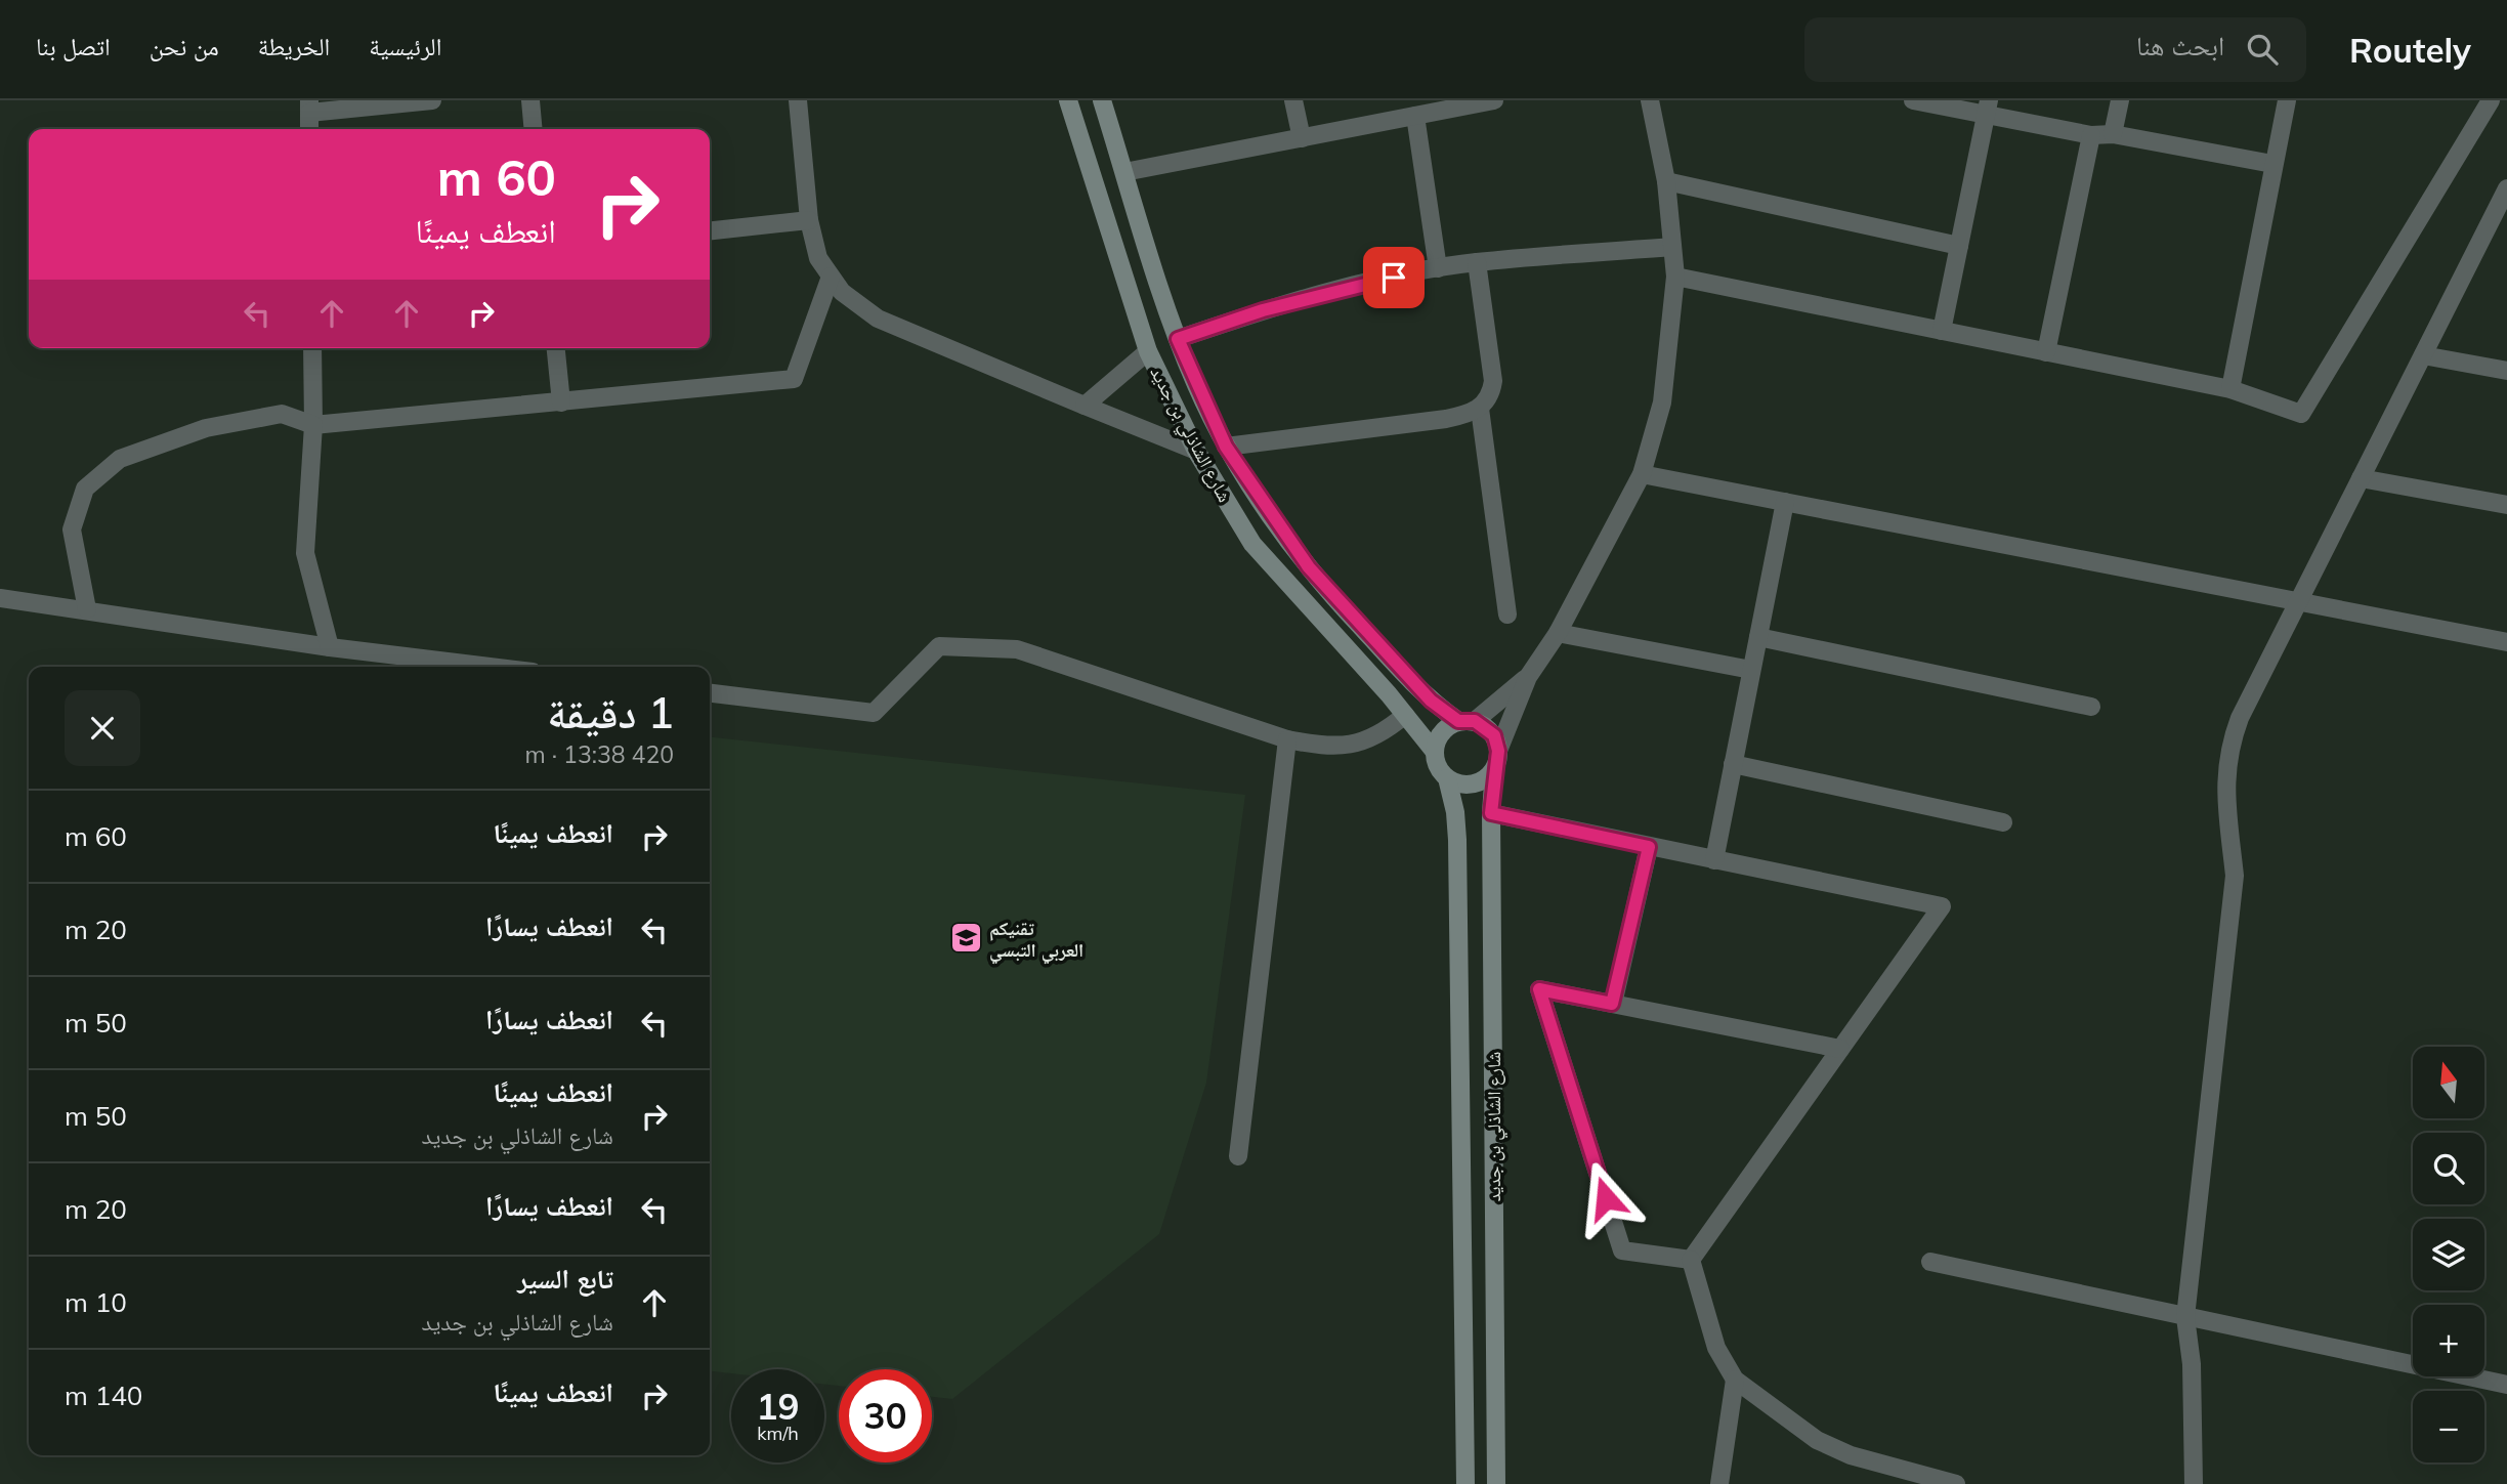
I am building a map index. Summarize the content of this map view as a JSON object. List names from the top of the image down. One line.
{"streets":{"main road":["شارع الشاذلي بن جديد"]},"places":{"school or university":["تقنيكم العربي التبسي"]},"north":"top","page":{"header":"Routely","search":"ابحث هنا","nav":["الرئيسية","الخريطة","من نحن","اتصل بنا"],"turn":["60 m","انعطف يمينًا"],"heading":["1 دقيقة","420 m · 13:38"],"list":[{"name":"انعطف يمينًا","value":"60 m"},{"name":"انعطف يسارًا","value":"20 m"},{"name":"انعطف يسارًا","value":"50 m"},{"name":"انعطف يمينًا","note":"شارع الشاذلي بن جديد","value":"50 m"},{"name":"انعطف يسارًا","value":"20 m"},{"name":"تابع السير","note":"شارع الشاذلي بن جديد","value":"10 m"},{"name":"انعطف يمينًا","value":"140 m"}],"map_buttons":["+","−"],"speed":"19 km/h","limit":"30"}}
